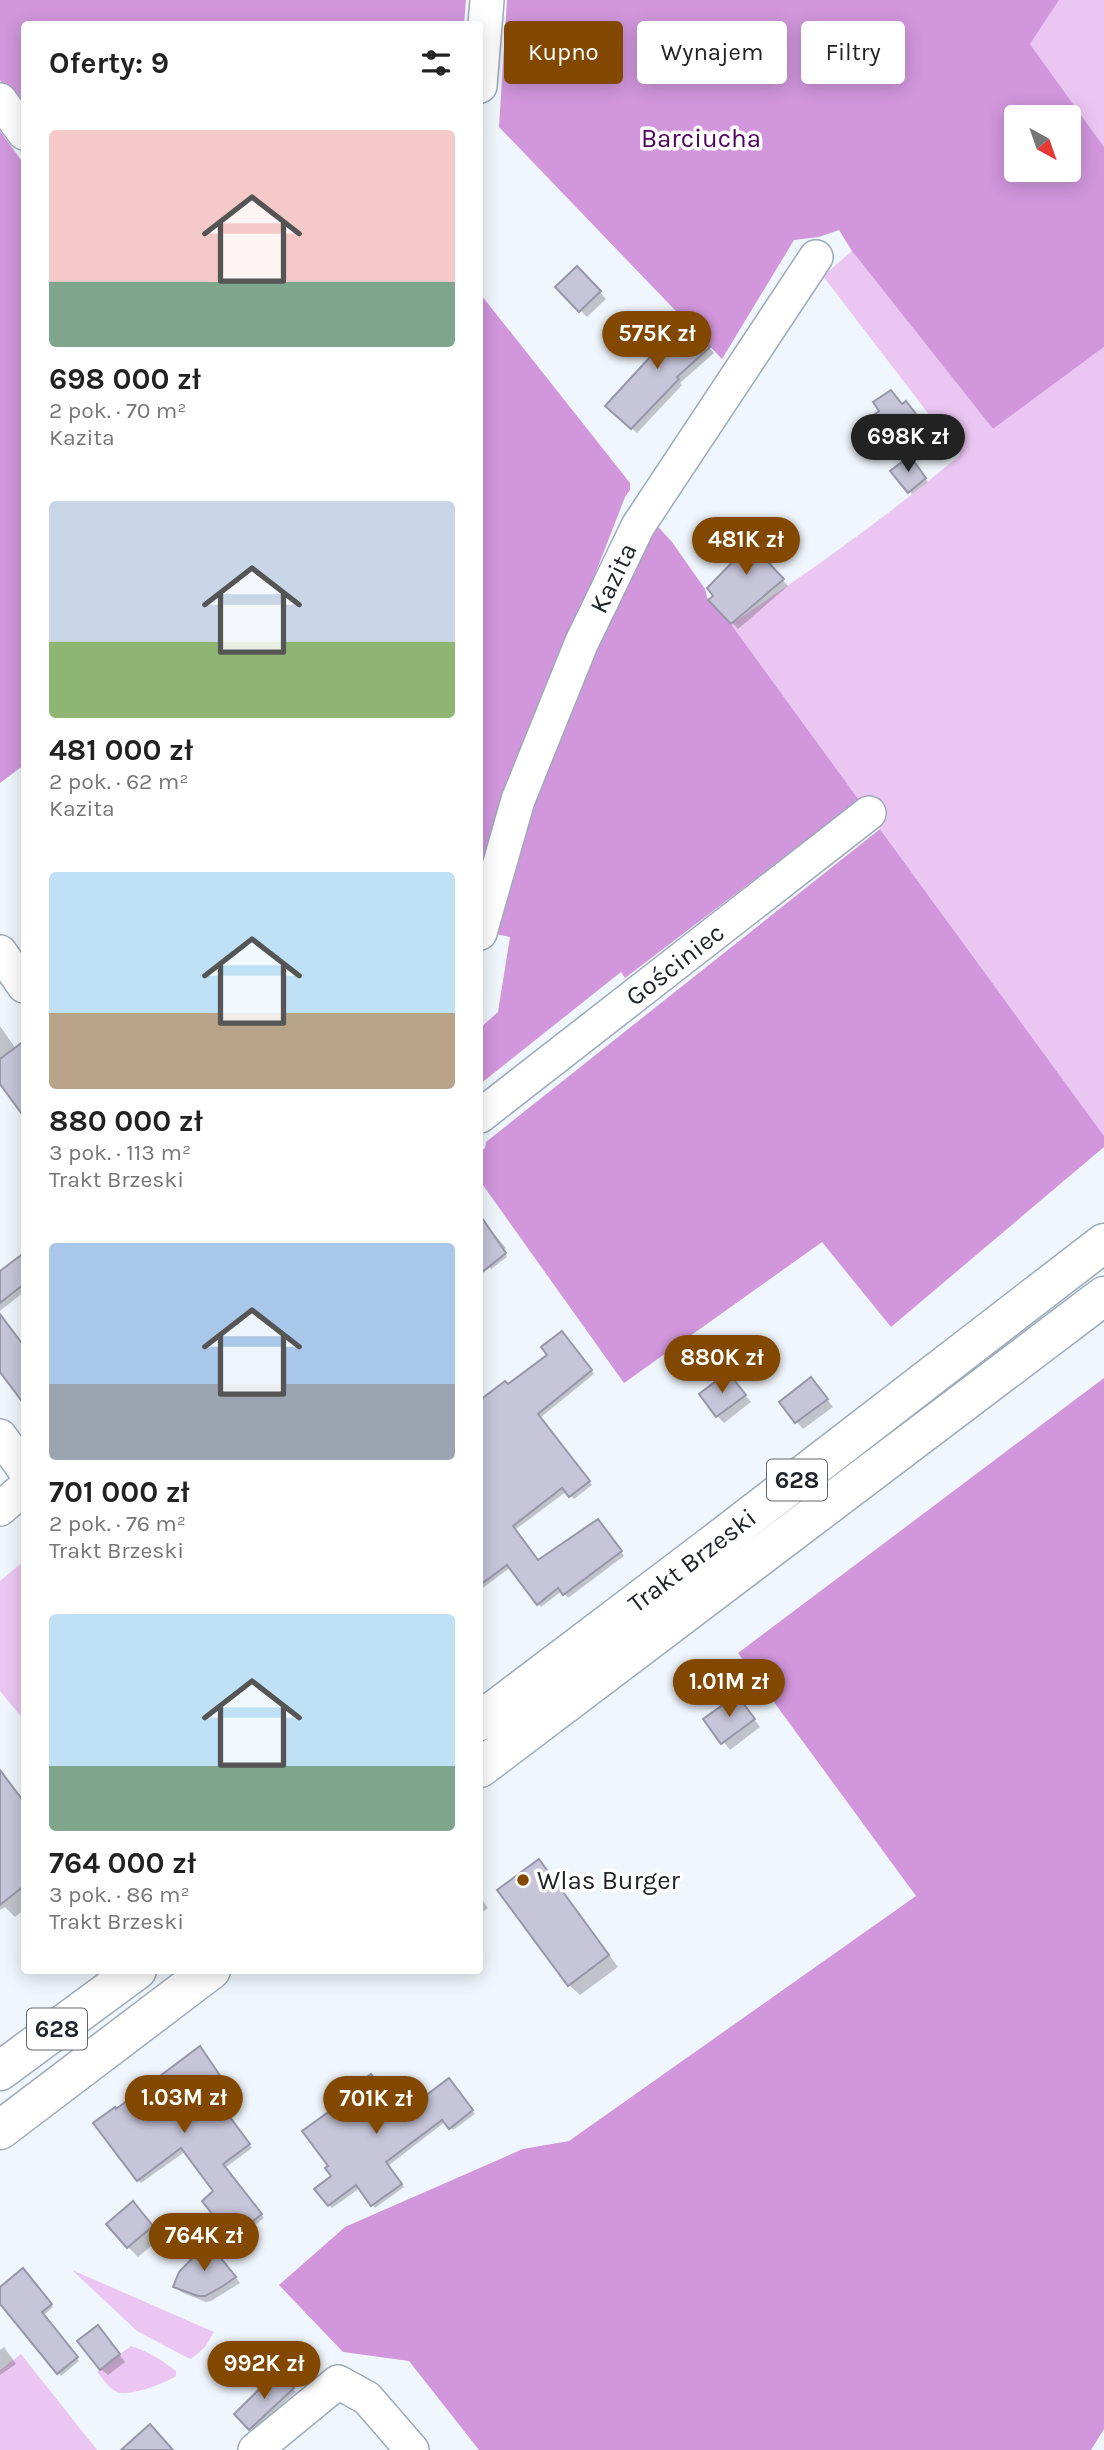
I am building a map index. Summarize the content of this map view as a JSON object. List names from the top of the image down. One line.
{"streets":{"main road":["628","Trakt Brzeski"],"street":["Kazita","Gościniec"]},"parks":["Barciucha"],"places":["Wlas Burger"],"north":"bottom right","page":{"chip":["Kupno","Wynajem","Filtry"],"heading":"Oferty: 9","list":[{"name":"698 000 zł","note":"2 pok. · 70 m² · Kazita"},{"name":"481 000 zł","note":"2 pok. · 62 m² · Kazita"},{"name":"880 000 zł","note":"3 pok. · 113 m² · Trakt Brzeski"},{"name":"701 000 zł","note":"2 pok. · 76 m² · Trakt Brzeski"},{"name":"764 000 zł","note":"3 pok. · 86 m² · Trakt Brzeski"}],"price":["575K zł","698K zł","481K zł","880K zł","1.01M zł","1.03M zł","701K zł","764K zł","992K zł"]}}
